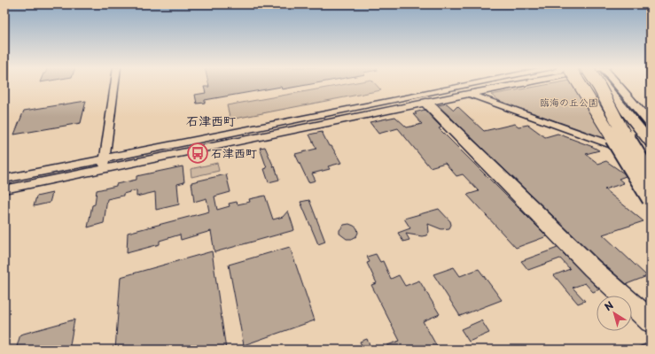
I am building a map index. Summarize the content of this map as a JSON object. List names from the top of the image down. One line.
{"districts":["石津西町"],"parks":["臨海の丘公園"],"places":{"bus stop":["石津西町"]},"north":"top left"}
